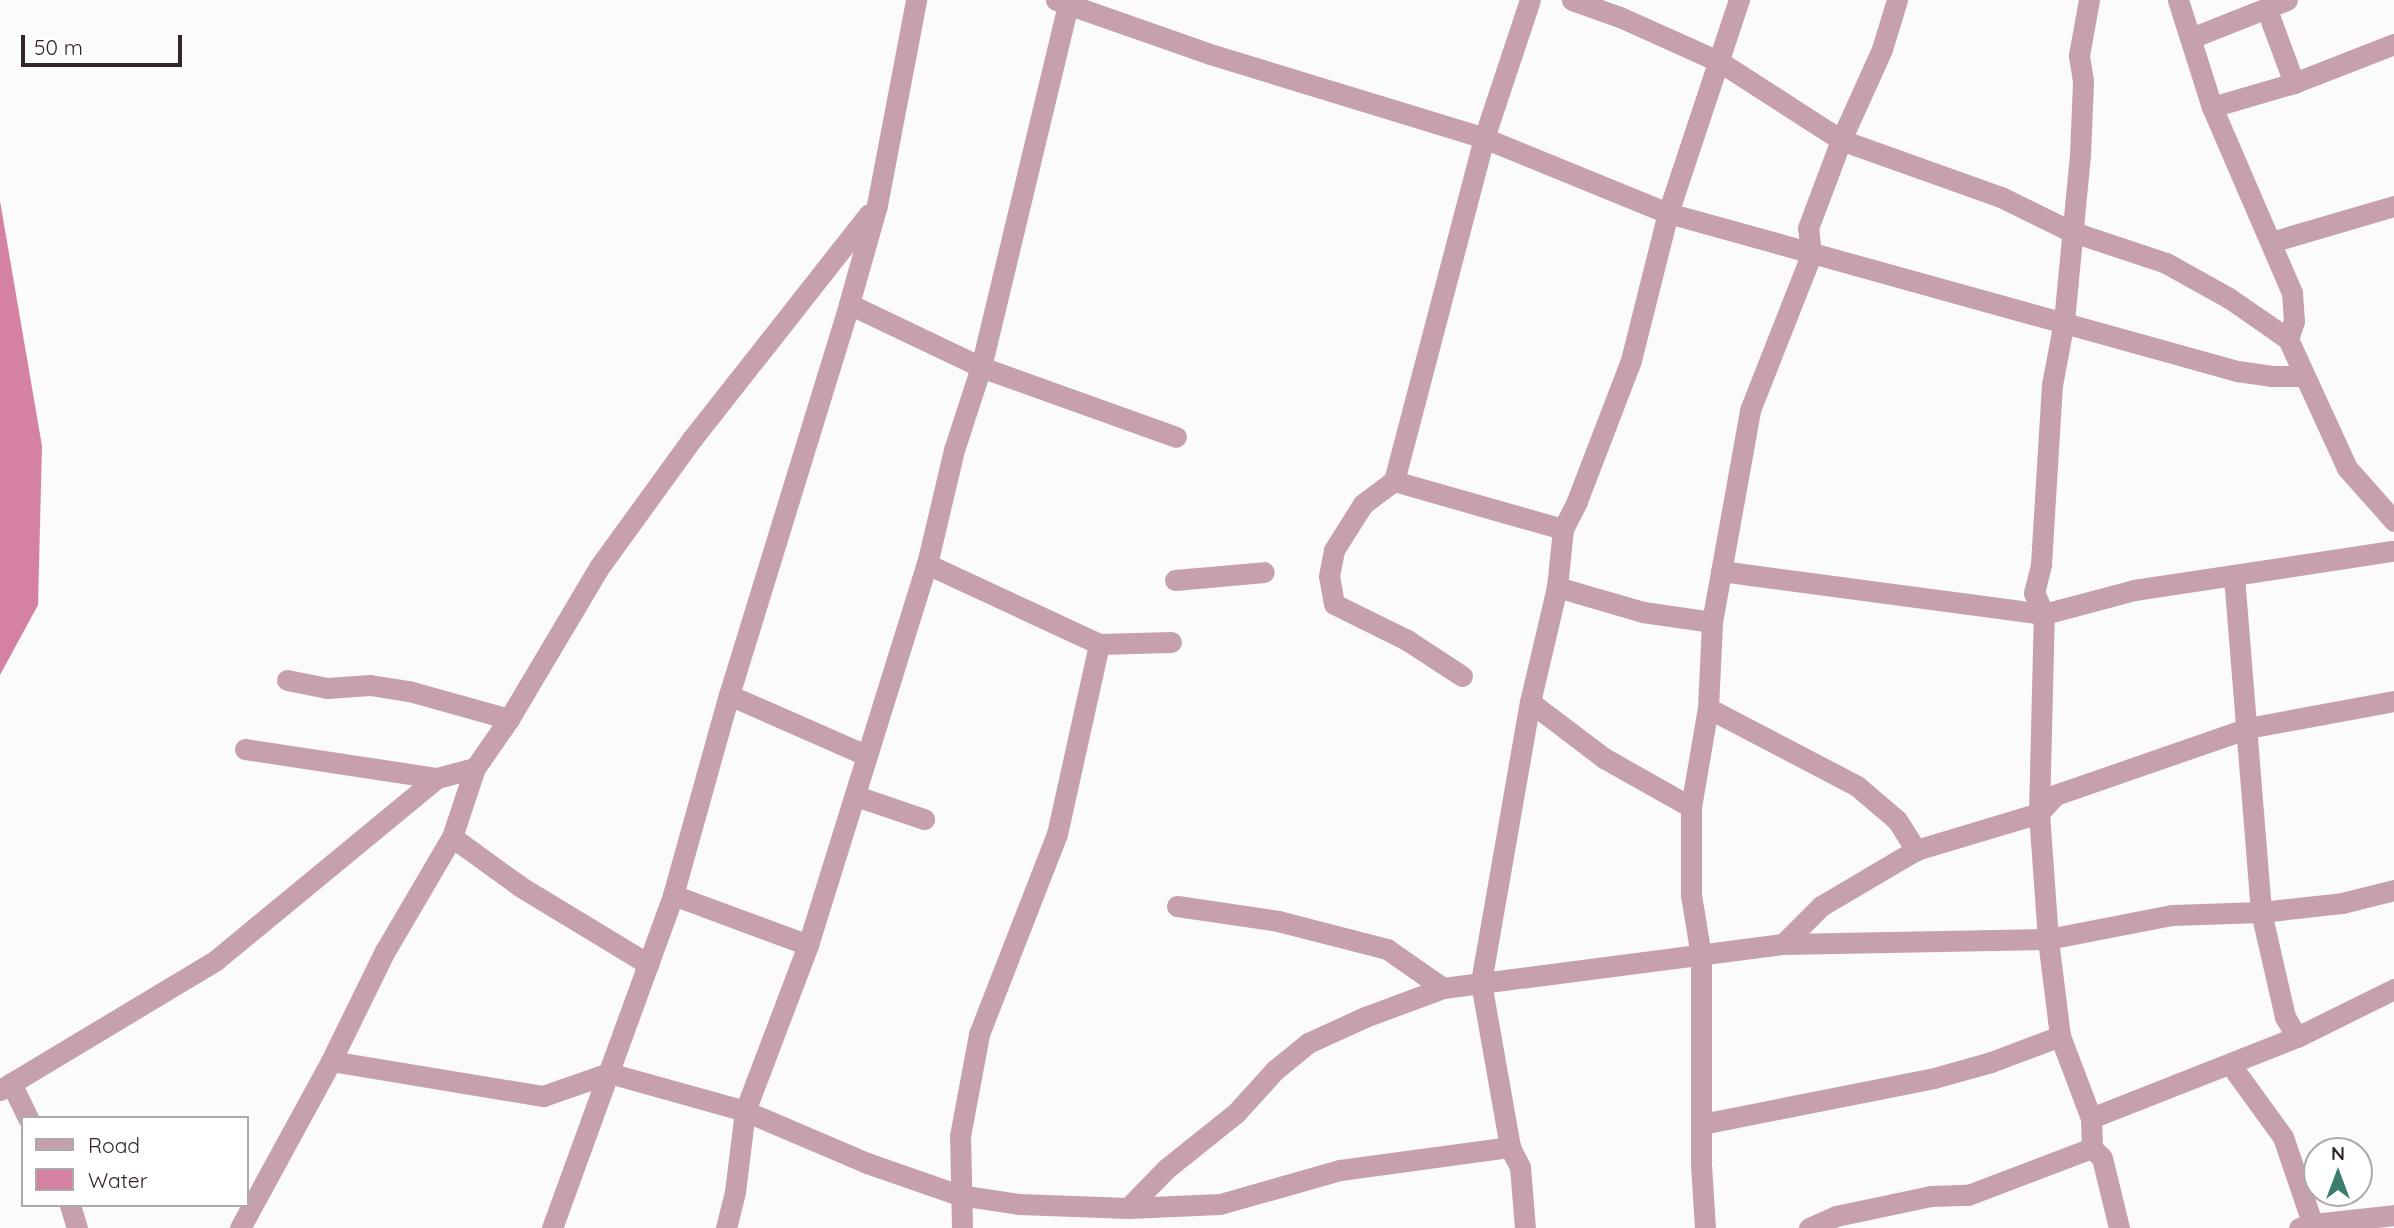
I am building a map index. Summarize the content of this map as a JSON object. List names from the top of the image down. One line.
{"legend":["Road","Water"],"scale_bar":"50 m","north":"top"}
